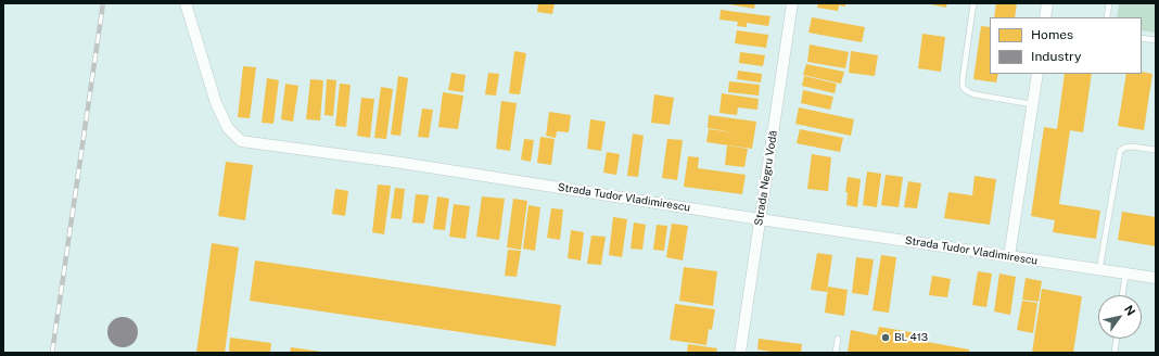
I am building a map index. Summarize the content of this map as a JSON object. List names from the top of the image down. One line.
{"streets":{"street":["Strada Negru Vodă","Strada Tudor Vladimirescu"]},"crossings":[["Strada Negru Vodă","Strada Tudor Vladimirescu"]],"places":["Bl. 413"],"legend":["Homes","Industry"],"north":"top right"}
